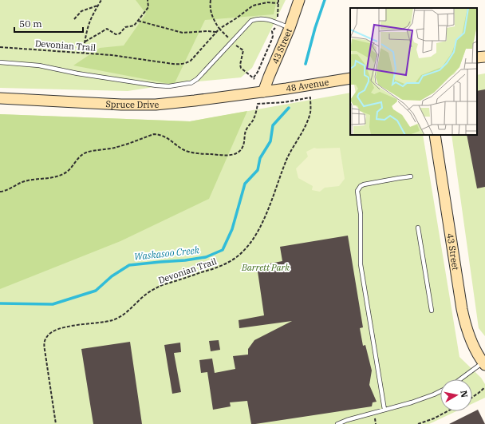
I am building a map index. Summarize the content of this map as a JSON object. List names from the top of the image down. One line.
{"streets":{"street":["43 Street","48 Avenue","Spruce Drive"],"path":["Devonian Trail"]},"crossings":[["43 Street","48 Avenue"],["43 Street","Spruce Drive"],["48 Avenue","Spruce Drive"]],"water":["Waskasoo Creek"],"parks":["Barrett Park"],"scale_bar":"50 m","north":"right"}
